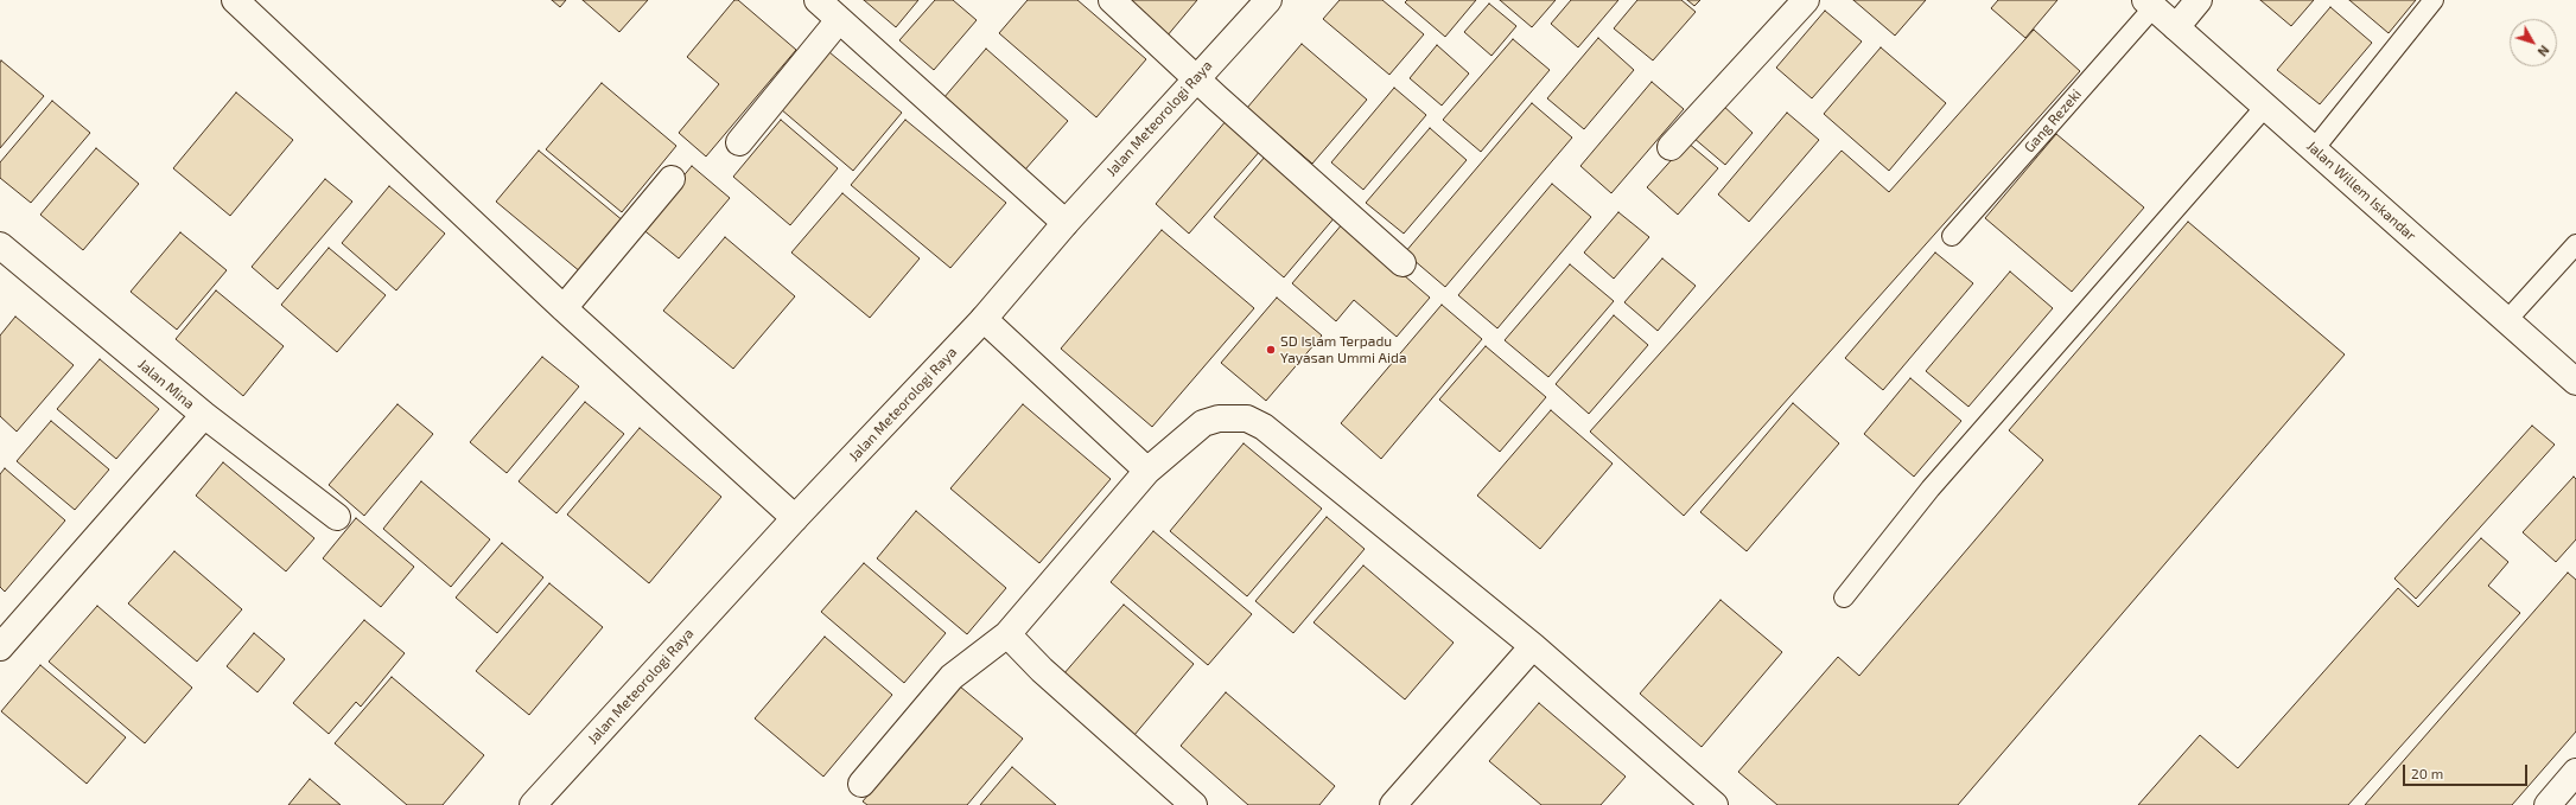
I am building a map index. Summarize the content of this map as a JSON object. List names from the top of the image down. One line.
{"streets":{"main road":["Jalan Meteorologi Raya","Jalan Willem Iskandar","Jalan Mina"],"lane":["Gang Rezeki"]},"crossings":[["Gang Rezeki","Jalan Willem Iskandar"]],"places":["SD Islam Terpadu Yayasan Ummi Aida"],"scale_bar":"20 m","north":"bottom right"}
